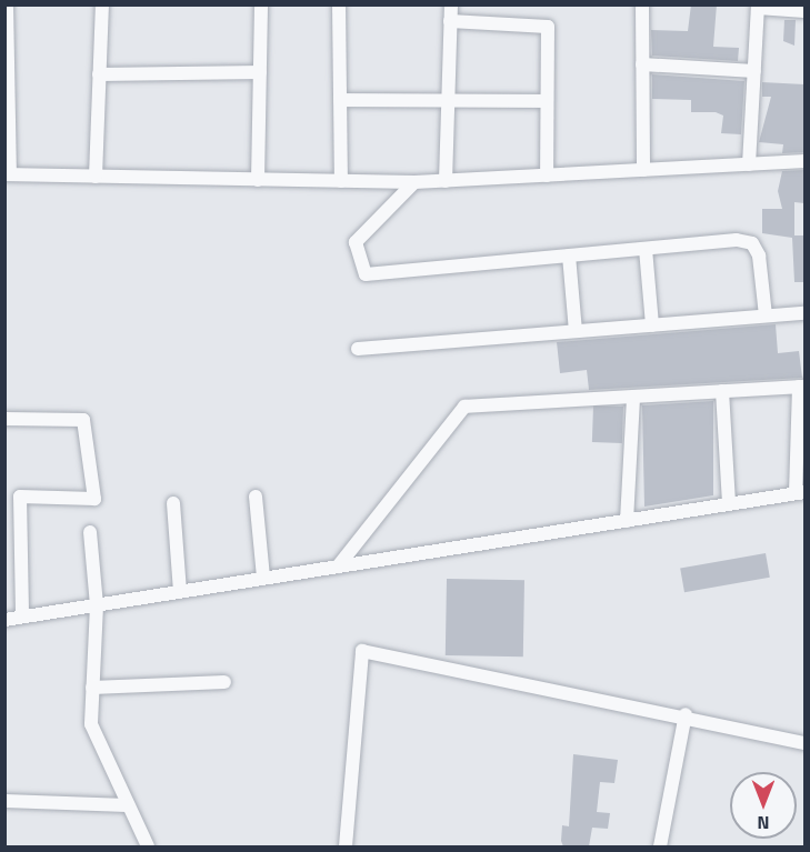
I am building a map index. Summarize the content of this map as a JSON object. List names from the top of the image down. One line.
{"north":"bottom"}
